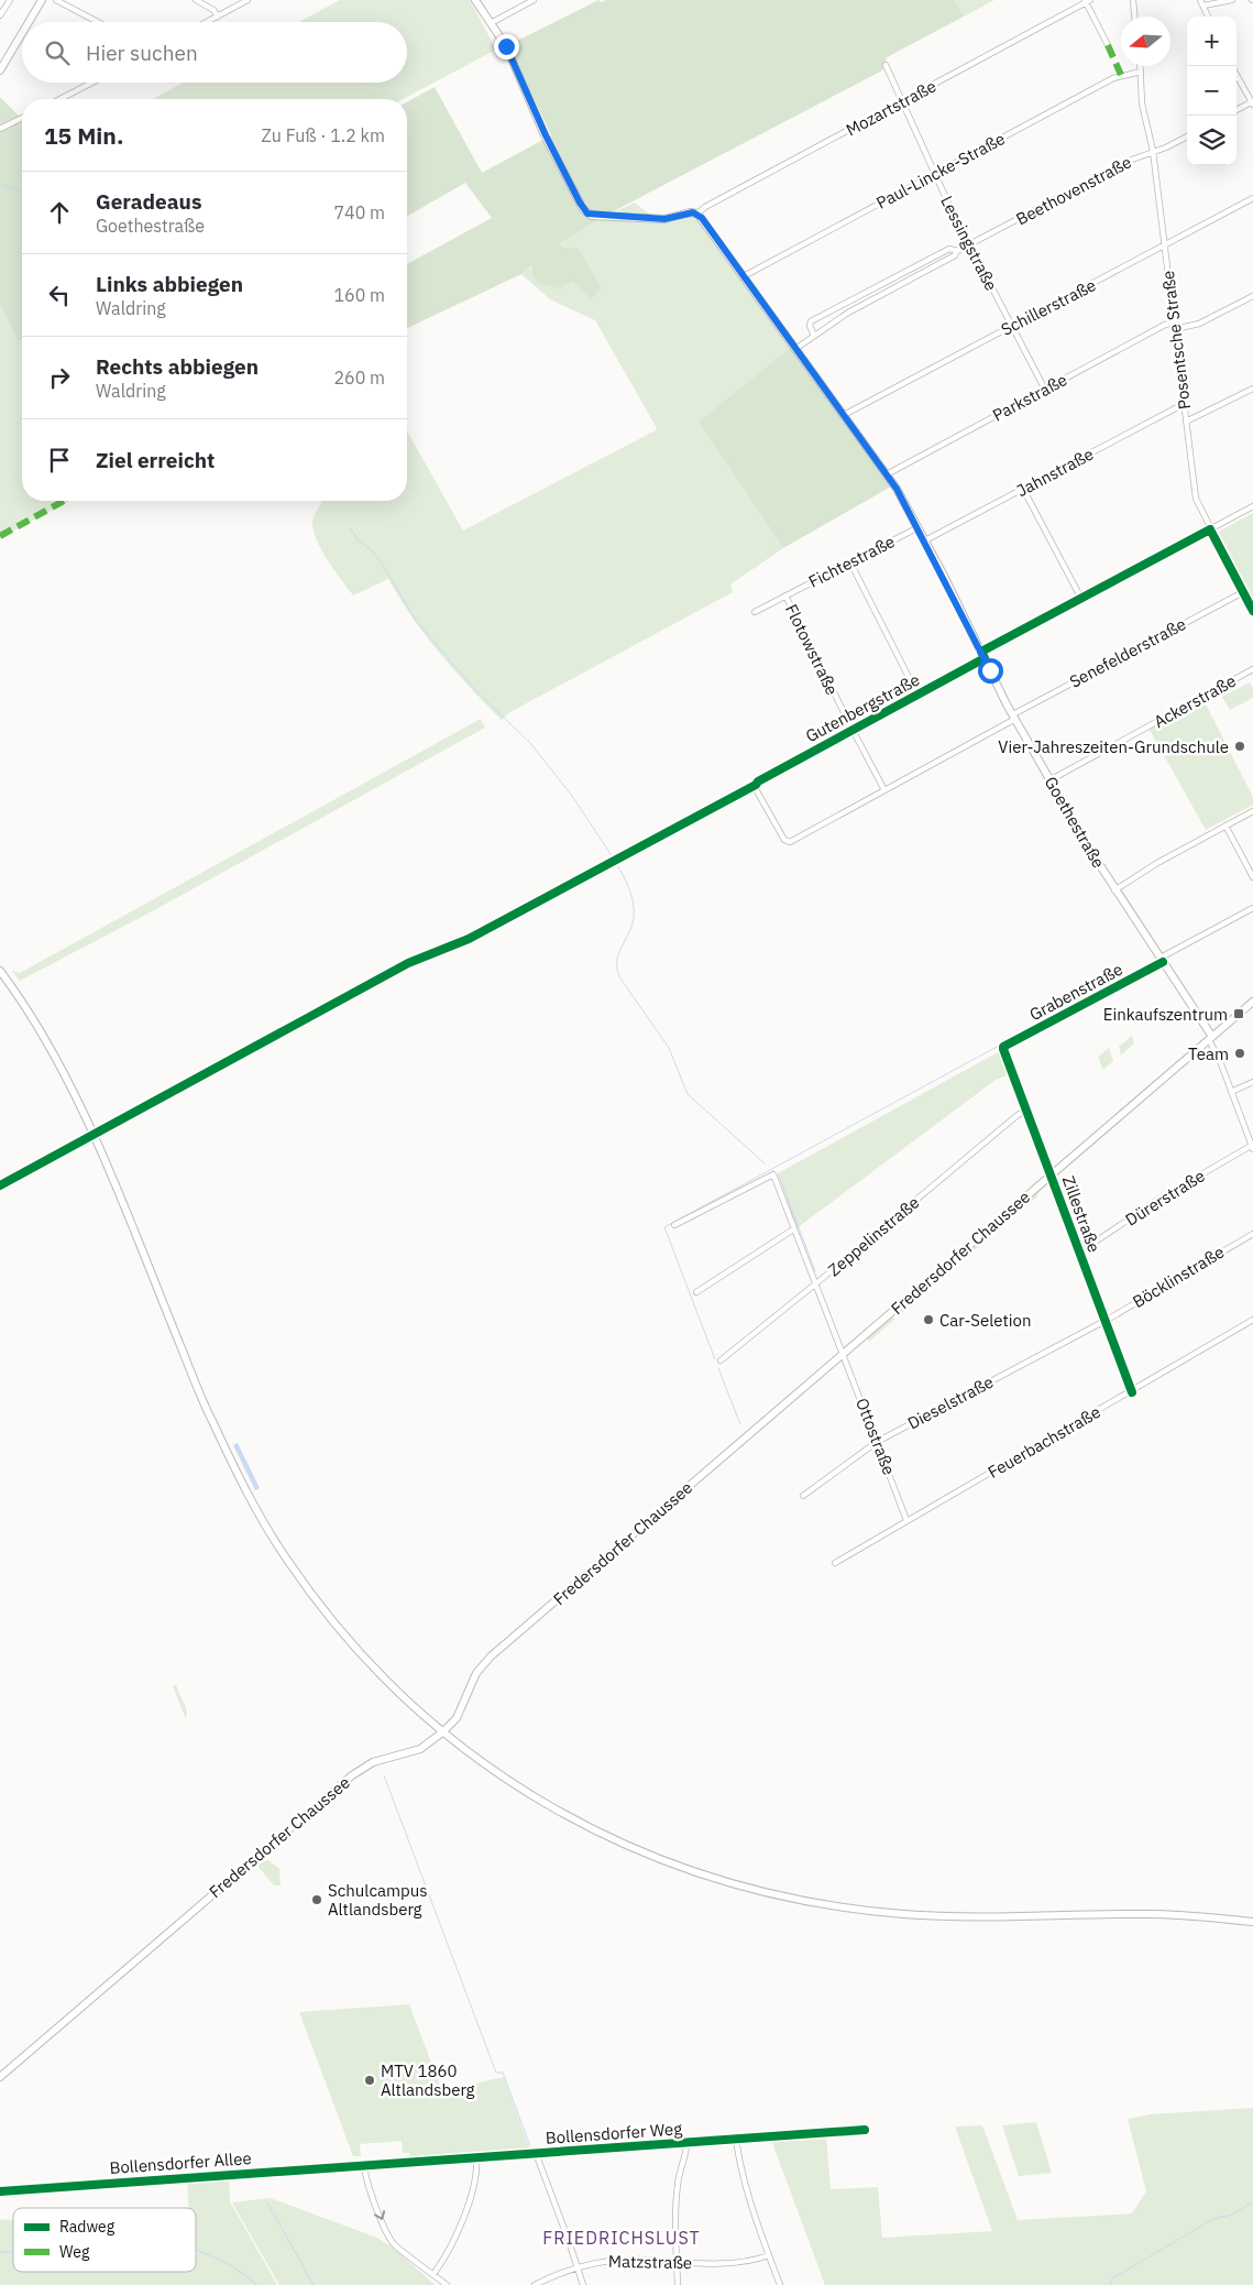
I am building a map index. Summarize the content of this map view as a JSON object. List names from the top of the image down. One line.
{"streets":{"main road":["Goethestraße","Fredersdorfer Chaussee"],"street":["Mozartstraße","Paul-Lincke-Straße","Beethovenstraße","Lessingstraße","Schillerstraße","Posentsche Straße","Parkstraße","Jahnstraße","Fichtestraße","Flotowstraße","Senefelderstraße","Ackerstraße","Gutenbergstraße","Grabenstraße","Dürerstraße","Zillestraße","Zeppelinstraße","Böcklinstraße","Dieselstraße","Ottostraße","Feuerbachstraße","Bollensdorfer Weg","Bollensdorfer Allee","Matzstraße"]},"crossings":[["Mozartstraße","Lessingstraße"],["Mozartstraße","Goethestraße"],["Paul-Lincke-Straße","Lessingstraße"],["Paul-Lincke-Straße","Posentsche Straße"],["Paul-Lincke-Straße","Goethestraße"],["Beethovenstraße","Lessingstraße"],["Beethovenstraße","Posentsche Straße"],["Beethovenstraße","Goethestraße"],["Lessingstraße","Schillerstraße"],["Lessingstraße","Parkstraße"],["Schillerstraße","Posentsche Straße"],["Schillerstraße","Goethestraße"],["Posentsche Straße","Parkstraße"],["Posentsche Straße","Jahnstraße"],["Posentsche Straße","Senefelderstraße"],["Posentsche Straße","Gutenbergstraße"],["Parkstraße","Goethestraße"],["Jahnstraße","Goethestraße"],["Fichtestraße","Flotowstraße"],["Fichtestraße","Goethestraße"],["Flotowstraße","Senefelderstraße"],["Flotowstraße","Gutenbergstraße"],["Senefelderstraße","Gutenbergstraße"],["Senefelderstraße","Goethestraße"],["Ackerstraße","Goethestraße"],["Gutenbergstraße","Goethestraße"],["Goethestraße","Grabenstraße"],["Goethestraße","Fredersdorfer Chaussee"],["Grabenstraße","Zillestraße"],["Dürerstraße","Zillestraße"],["Zillestraße","Zeppelinstraße"],["Zillestraße","Fredersdorfer Chaussee"],["Zillestraße","Böcklinstraße"],["Zillestraße","Dieselstraße"],["Zillestraße","Feuerbachstraße"],["Zeppelinstraße","Ottostraße"],["Fredersdorfer Chaussee","Ottostraße"],["Böcklinstraße","Dieselstraße"],["Dieselstraße","Ottostraße"],["Ottostraße","Feuerbachstraße"],["Bollensdorfer Weg","Bollensdorfer Allee"]],"districts":["FRIEDRICHSLUST"],"places":{"other":["Vier-Jahreszeiten-Grundschule","Team","Car-Seletion","Schulcampus Altlandsberg","MTV 1860 Altlandsberg"],"transit":["Einkaufszentrum"]},"legend":["Radweg","Weg"],"north":"left","page":{"map_buttons":["+","−"],"search":"Hier suchen","heading":["15 Min.","Zu Fuß · 1.2 km"],"list":[["Geradeaus","Goethestraße","740 m"],["Links abbiegen","Waldring","160 m"],["Rechts abbiegen","Waldring","260 m"],"Ziel erreicht"]}}
